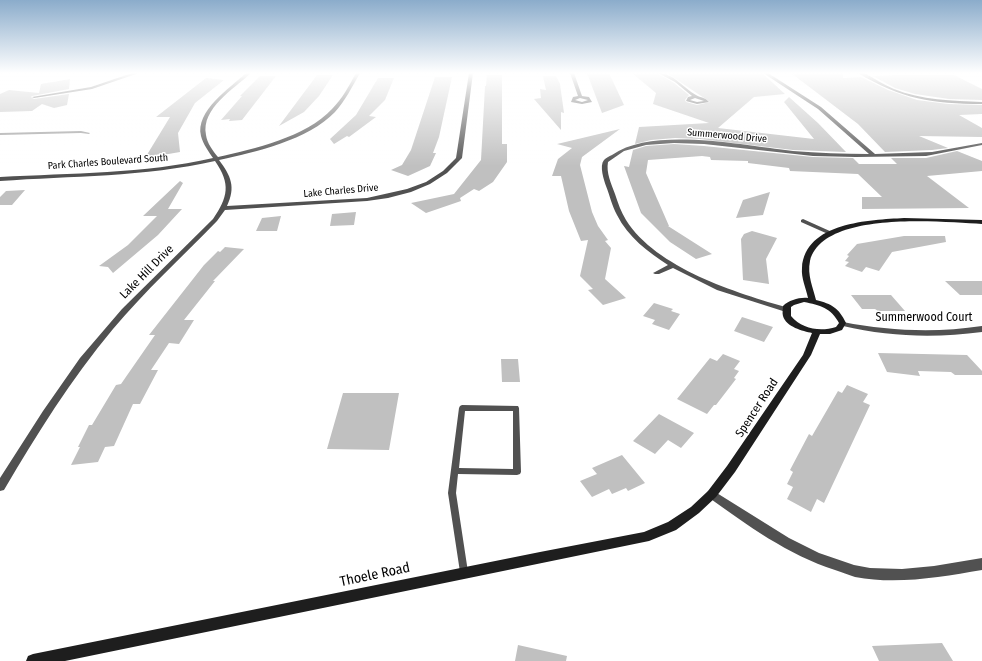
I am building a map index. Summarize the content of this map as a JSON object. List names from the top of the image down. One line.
{"streets":{"main road":["Spencer Road","Thoele Road"],"street":["Summerwood Drive","Park Charles Boulevard South","Lake Charles Drive","Lake Hill Drive","Summerwood Court"]},"crossings":[["Park Charles Boulevard South","Lake Hill Drive"],["Lake Charles Drive","Lake Hill Drive"],["Spencer Road","Thoele Road"]]}
